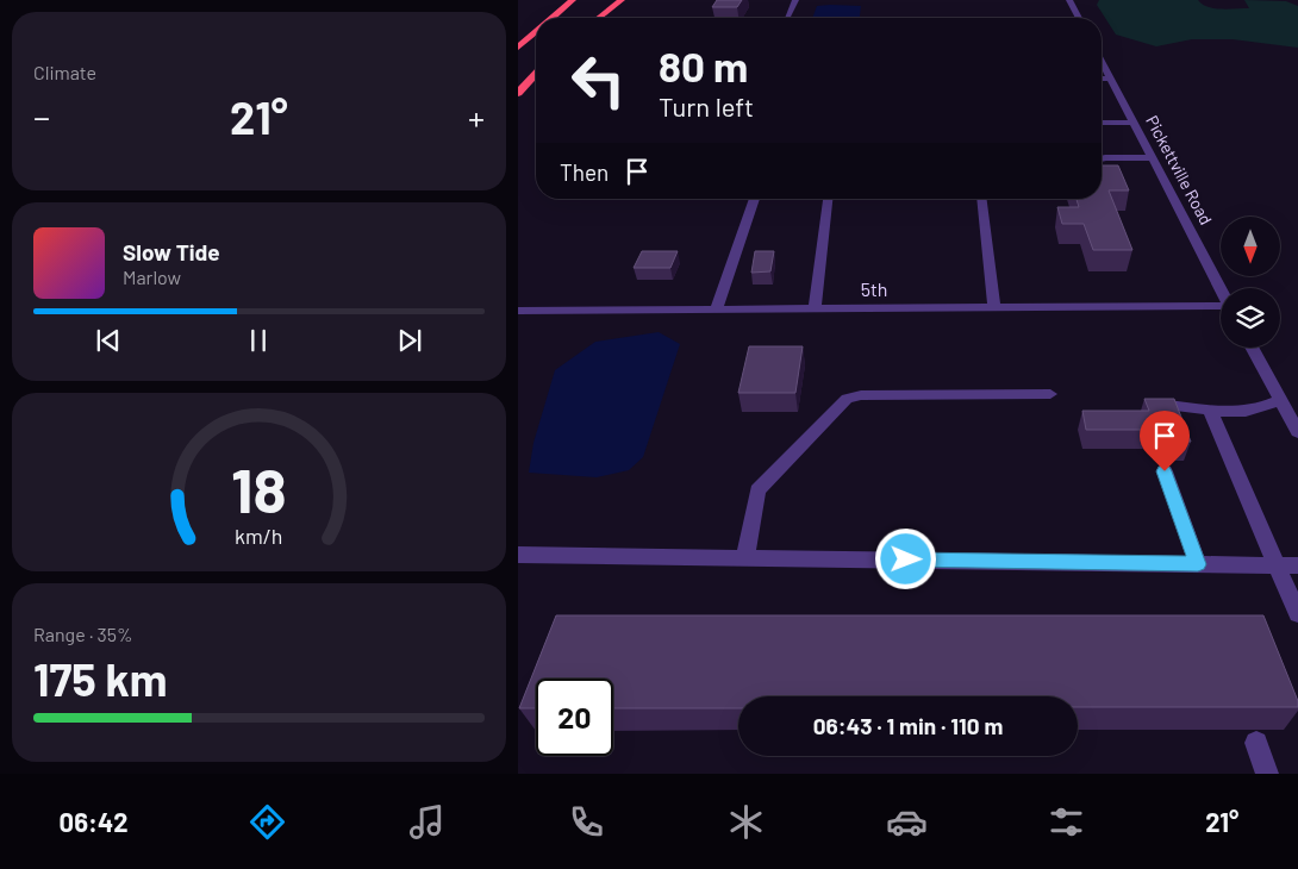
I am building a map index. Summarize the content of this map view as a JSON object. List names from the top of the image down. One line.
{"streets":{"street":["Pickettville Road","5th"]},"north":"bottom","page":{"tile":["Climate",["Range · 35%","175 km"]],"turn":["80 m","Turn left"],"heat":["−","21°","+"],"then":"Then","song":["Slow Tide","Marlow"],"limit":"20","trip":"06:43 · 1 min · 110 m","tabs":["06:42","21°"],"gauge":["18","km/h"]}}
